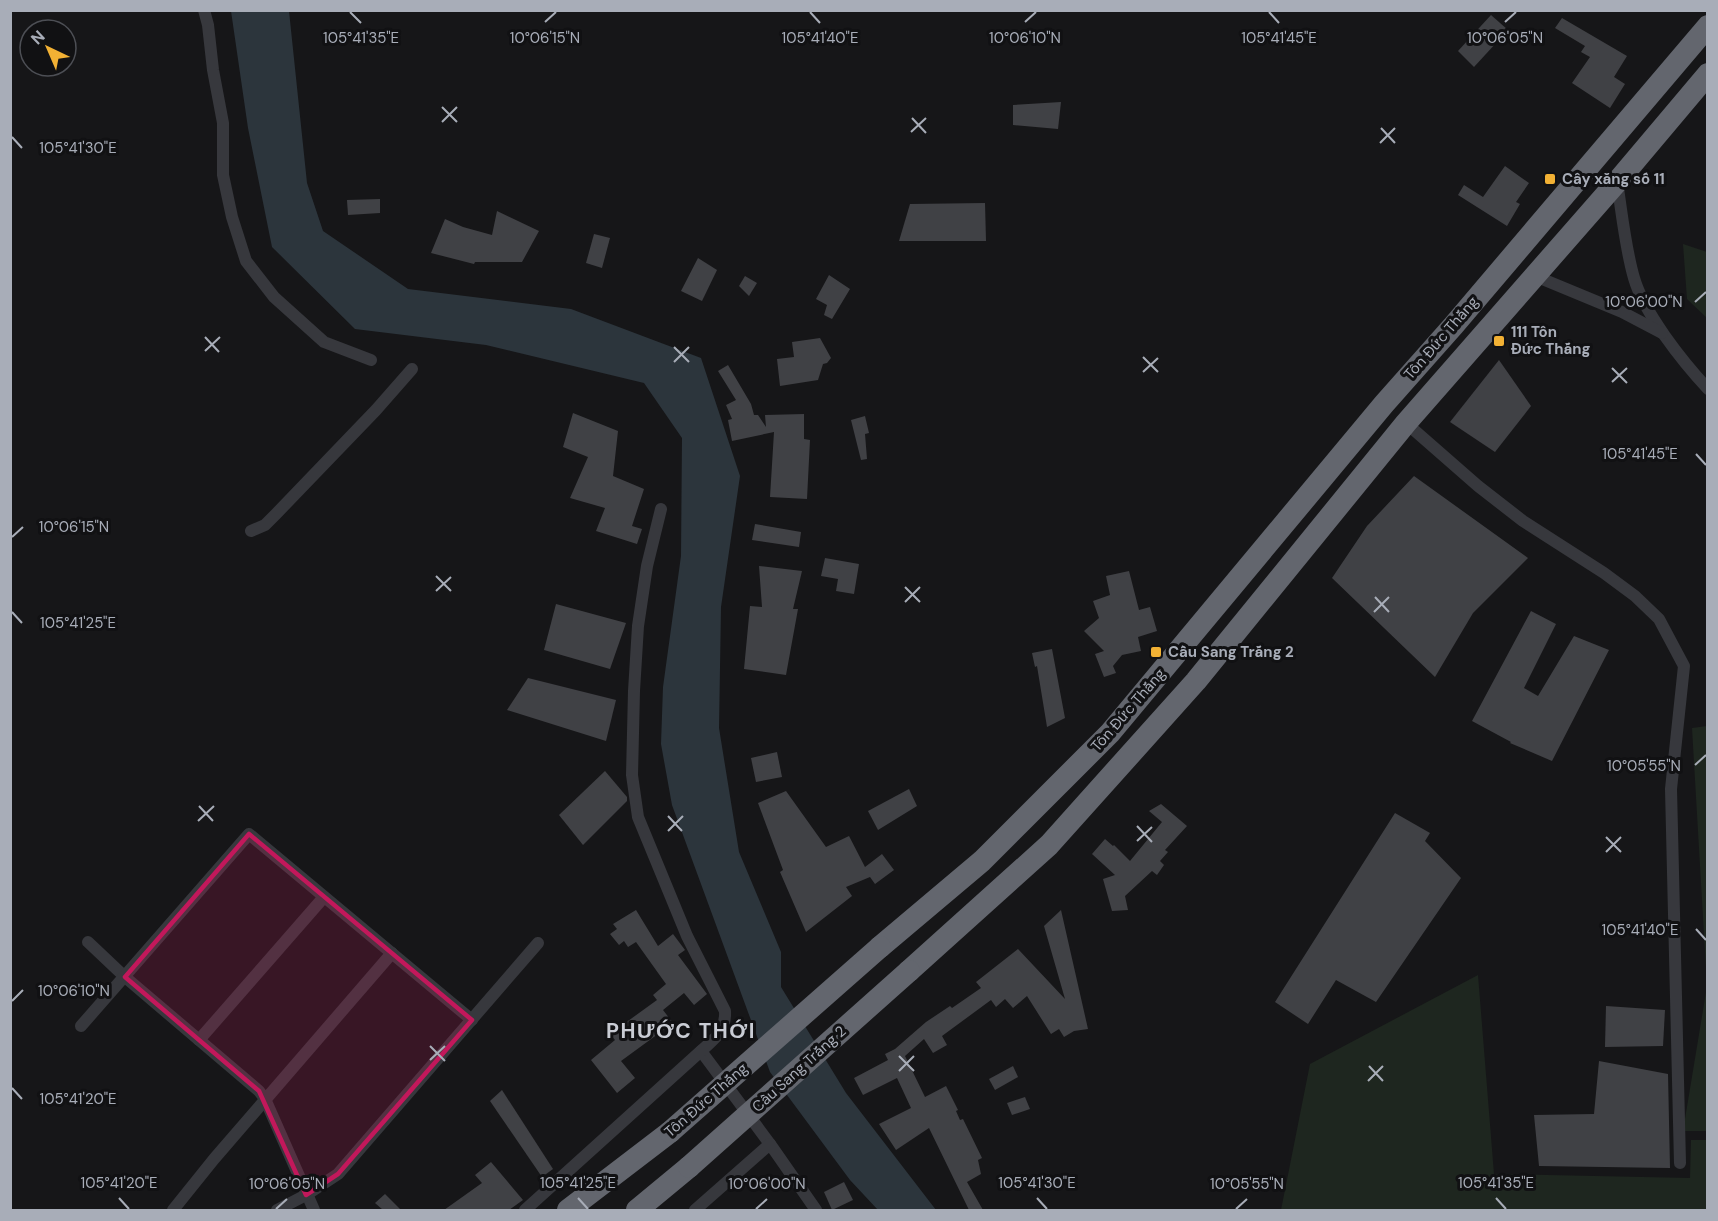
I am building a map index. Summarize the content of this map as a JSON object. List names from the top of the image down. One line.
{"streets":{"highway":["Tôn Đức Thắng","Cầu Sang Trắng 2"]},"crossings":[["Tôn Đức Thắng","Cầu Sang Trắng 2"]],"districts":["PHƯỚC THỚI"],"places":{"transit":["Cây xăng số 11","111 Tôn Đức Thắng","Cầu Sang Trắng 2"]},"north":"top left","coordinates":["10°06'15\"N","10°06'10\"N","10°06'05\"N","105°41'35\"E","105°41'40\"E","105°41'45\"E","105°41'30\"E","10°06'00\"N","105°41'25\"E","10°05'55\"N","105°41'20\"E"]}
